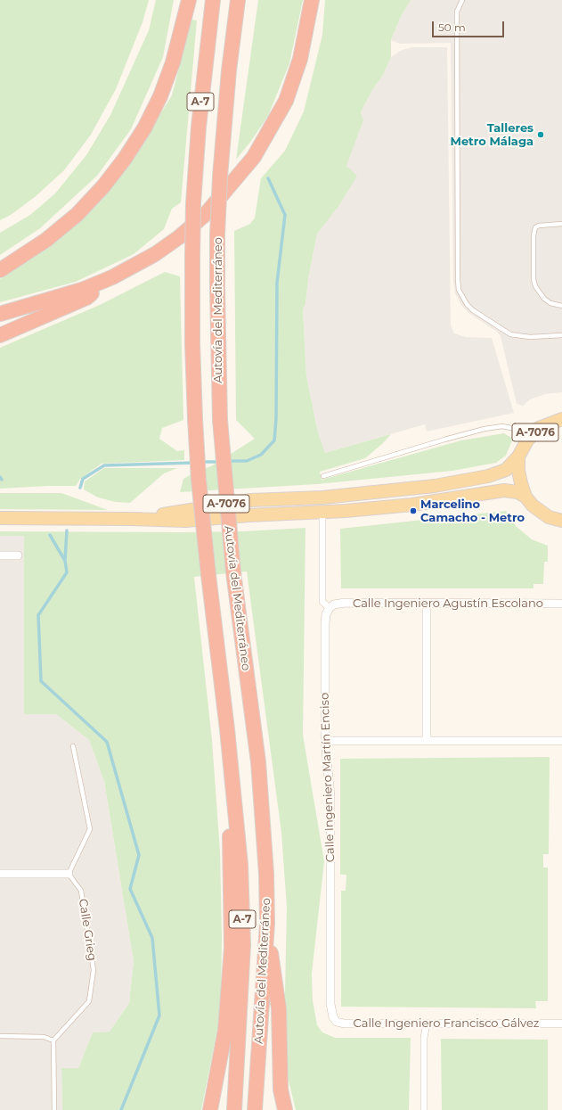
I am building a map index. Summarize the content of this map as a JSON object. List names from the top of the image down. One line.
{"streets":{"highway":["A-7","Autovía del Mediterráneo"],"main road":["A-7076"],"street":["Calle Ingeniero Agustín Escolano","Calle Ingeniero Martín Enciso","Calle Ingeniero Francisco Gálvez"],"lane":["Calle Grieg"]},"crossings":[["Calle Ingeniero Agustín Escolano","Calle Ingeniero Martín Enciso"],["Calle Ingeniero Martín Enciso","Calle Ingeniero Francisco Gálvez"]],"places":["Talleres Metro Málaga","Marcelino Camacho - Metro"],"scale_bar":"50 m"}
